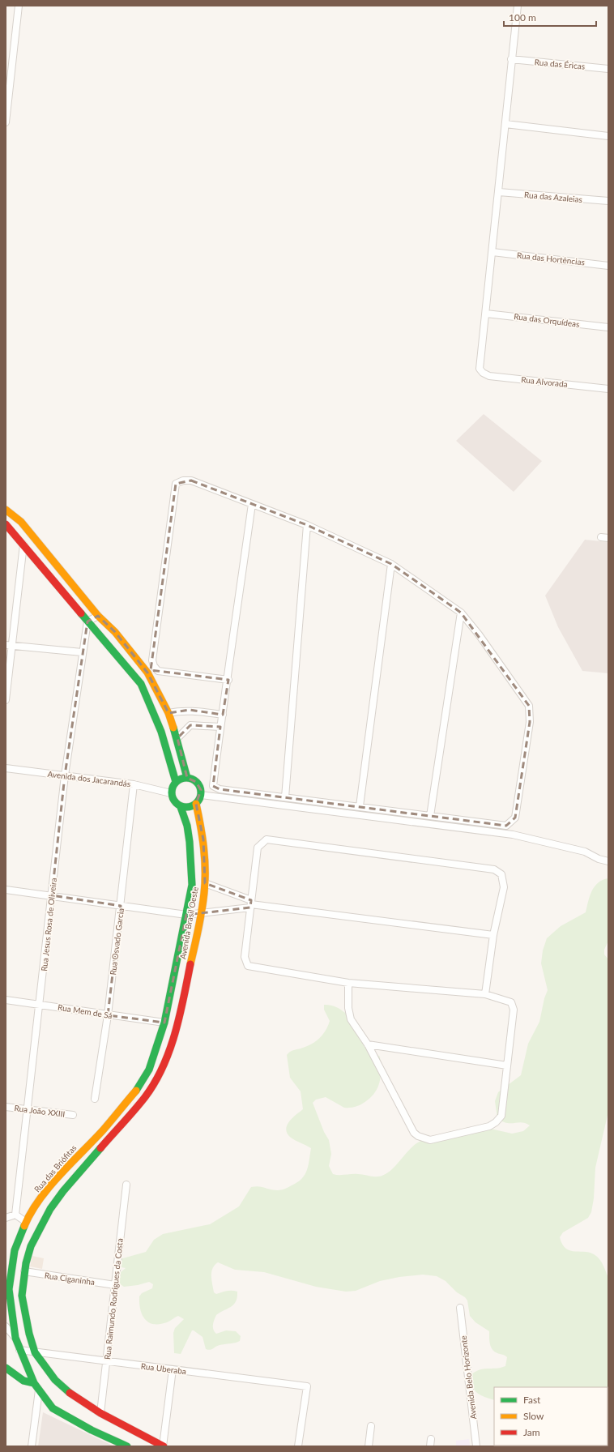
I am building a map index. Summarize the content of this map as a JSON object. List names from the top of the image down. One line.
{"streets":{"street":["Rua das Éricas","Rua das Azaleias","Rua das Hortências","Rua das Orquídeas","Rua Alvorada","Avenida dos Jacarandás","Avenida Brasil Oeste","Rua Jesus Rosa de Oliveira","Rua Osvado Garcia","Rua Mem de Sá","Rua João XXIII","Rua das Briófitas","Rua Ciganinha","Rua Raimundo Rodrigues da Costa","Rua Uberaba","Avenida Belo Horizonte"]},"crossings":[["Rua das Orquídeas","Rua Alvorada"],["Avenida dos Jacarandás","Avenida Brasil Oeste"],["Avenida dos Jacarandás","Rua Jesus Rosa de Oliveira"],["Avenida dos Jacarandás","Rua Osvado Garcia"],["Avenida Brasil Oeste","Rua Mem de Sá"],["Avenida Brasil Oeste","Rua das Briófitas"],["Rua Jesus Rosa de Oliveira","Rua Mem de Sá"],["Rua Jesus Rosa de Oliveira","Rua João XXIII"],["Rua Osvado Garcia","Rua Mem de Sá"],["Rua das Briófitas","Rua Uberaba"],["Rua Ciganinha","Rua Raimundo Rodrigues da Costa"],["Rua Raimundo Rodrigues da Costa","Rua Uberaba"]],"legend":["Fast","Slow","Jam"],"scale_bar":"100 m"}
